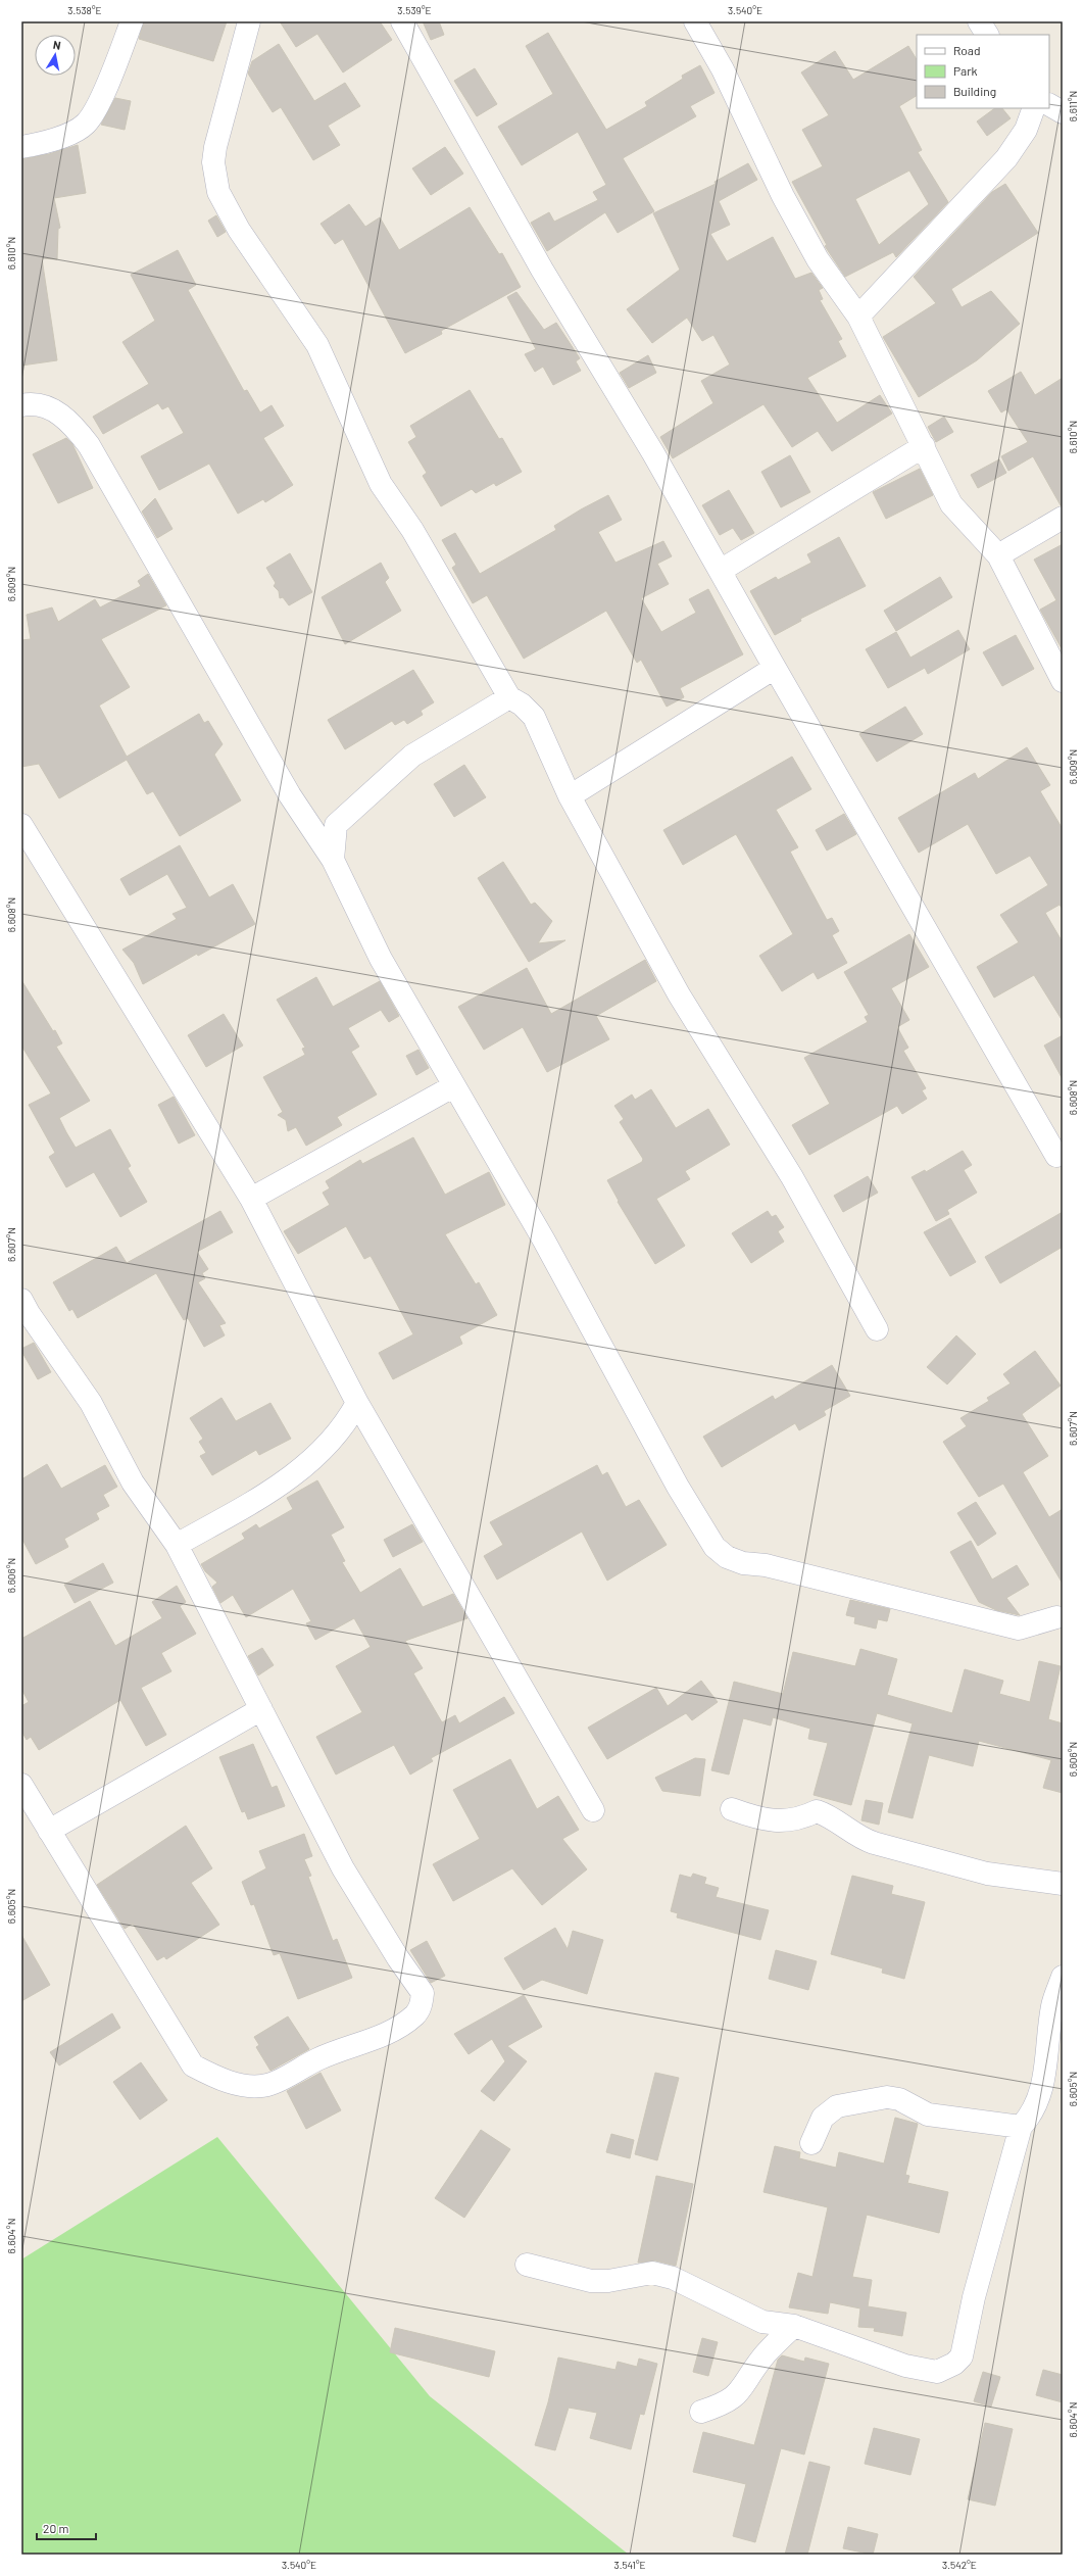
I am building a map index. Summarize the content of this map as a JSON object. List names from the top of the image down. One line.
{"legend":["Road","Park","Building"],"scale_bar":"20 m","north":"top","coordinates":["3.538°E","3.539°E","3.540°E","6.611°N","6.610°N","6.609°N","6.608°N","6.607°N","6.606°N","6.605°N","6.604°N","3.541°E","3.542°E"]}
